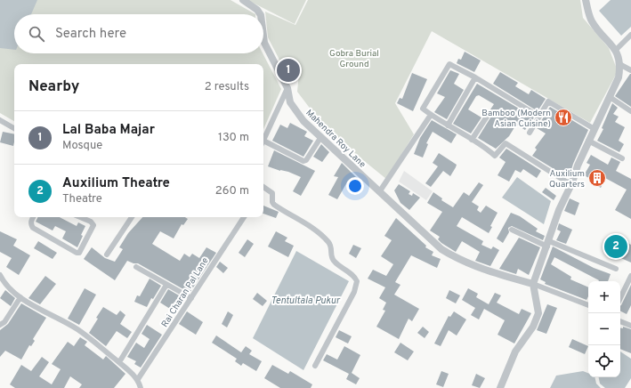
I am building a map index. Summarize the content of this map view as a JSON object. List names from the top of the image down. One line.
{"streets":{"street":["Mahendra Roy Lane","Rai Charan Pal Lane"]},"water":["Tentultala Pukur"],"parks":["Gobra Burial Ground"],"places":{"restaurant":["Bamboo (Modern Asian Cuisine)"],"building":["Auxilium Quarters"]},"page":{"search":"Search here","pins":["1","2"],"heading":["Nearby","2 results"],"list":[{"mark":"1","name":"Lal Baba Majar","note":"Mosque","value":"130 m"},{"mark":"2","name":"Auxilium Theatre","note":"Theatre","value":"260 m"}],"map_buttons":["+","−"]}}
